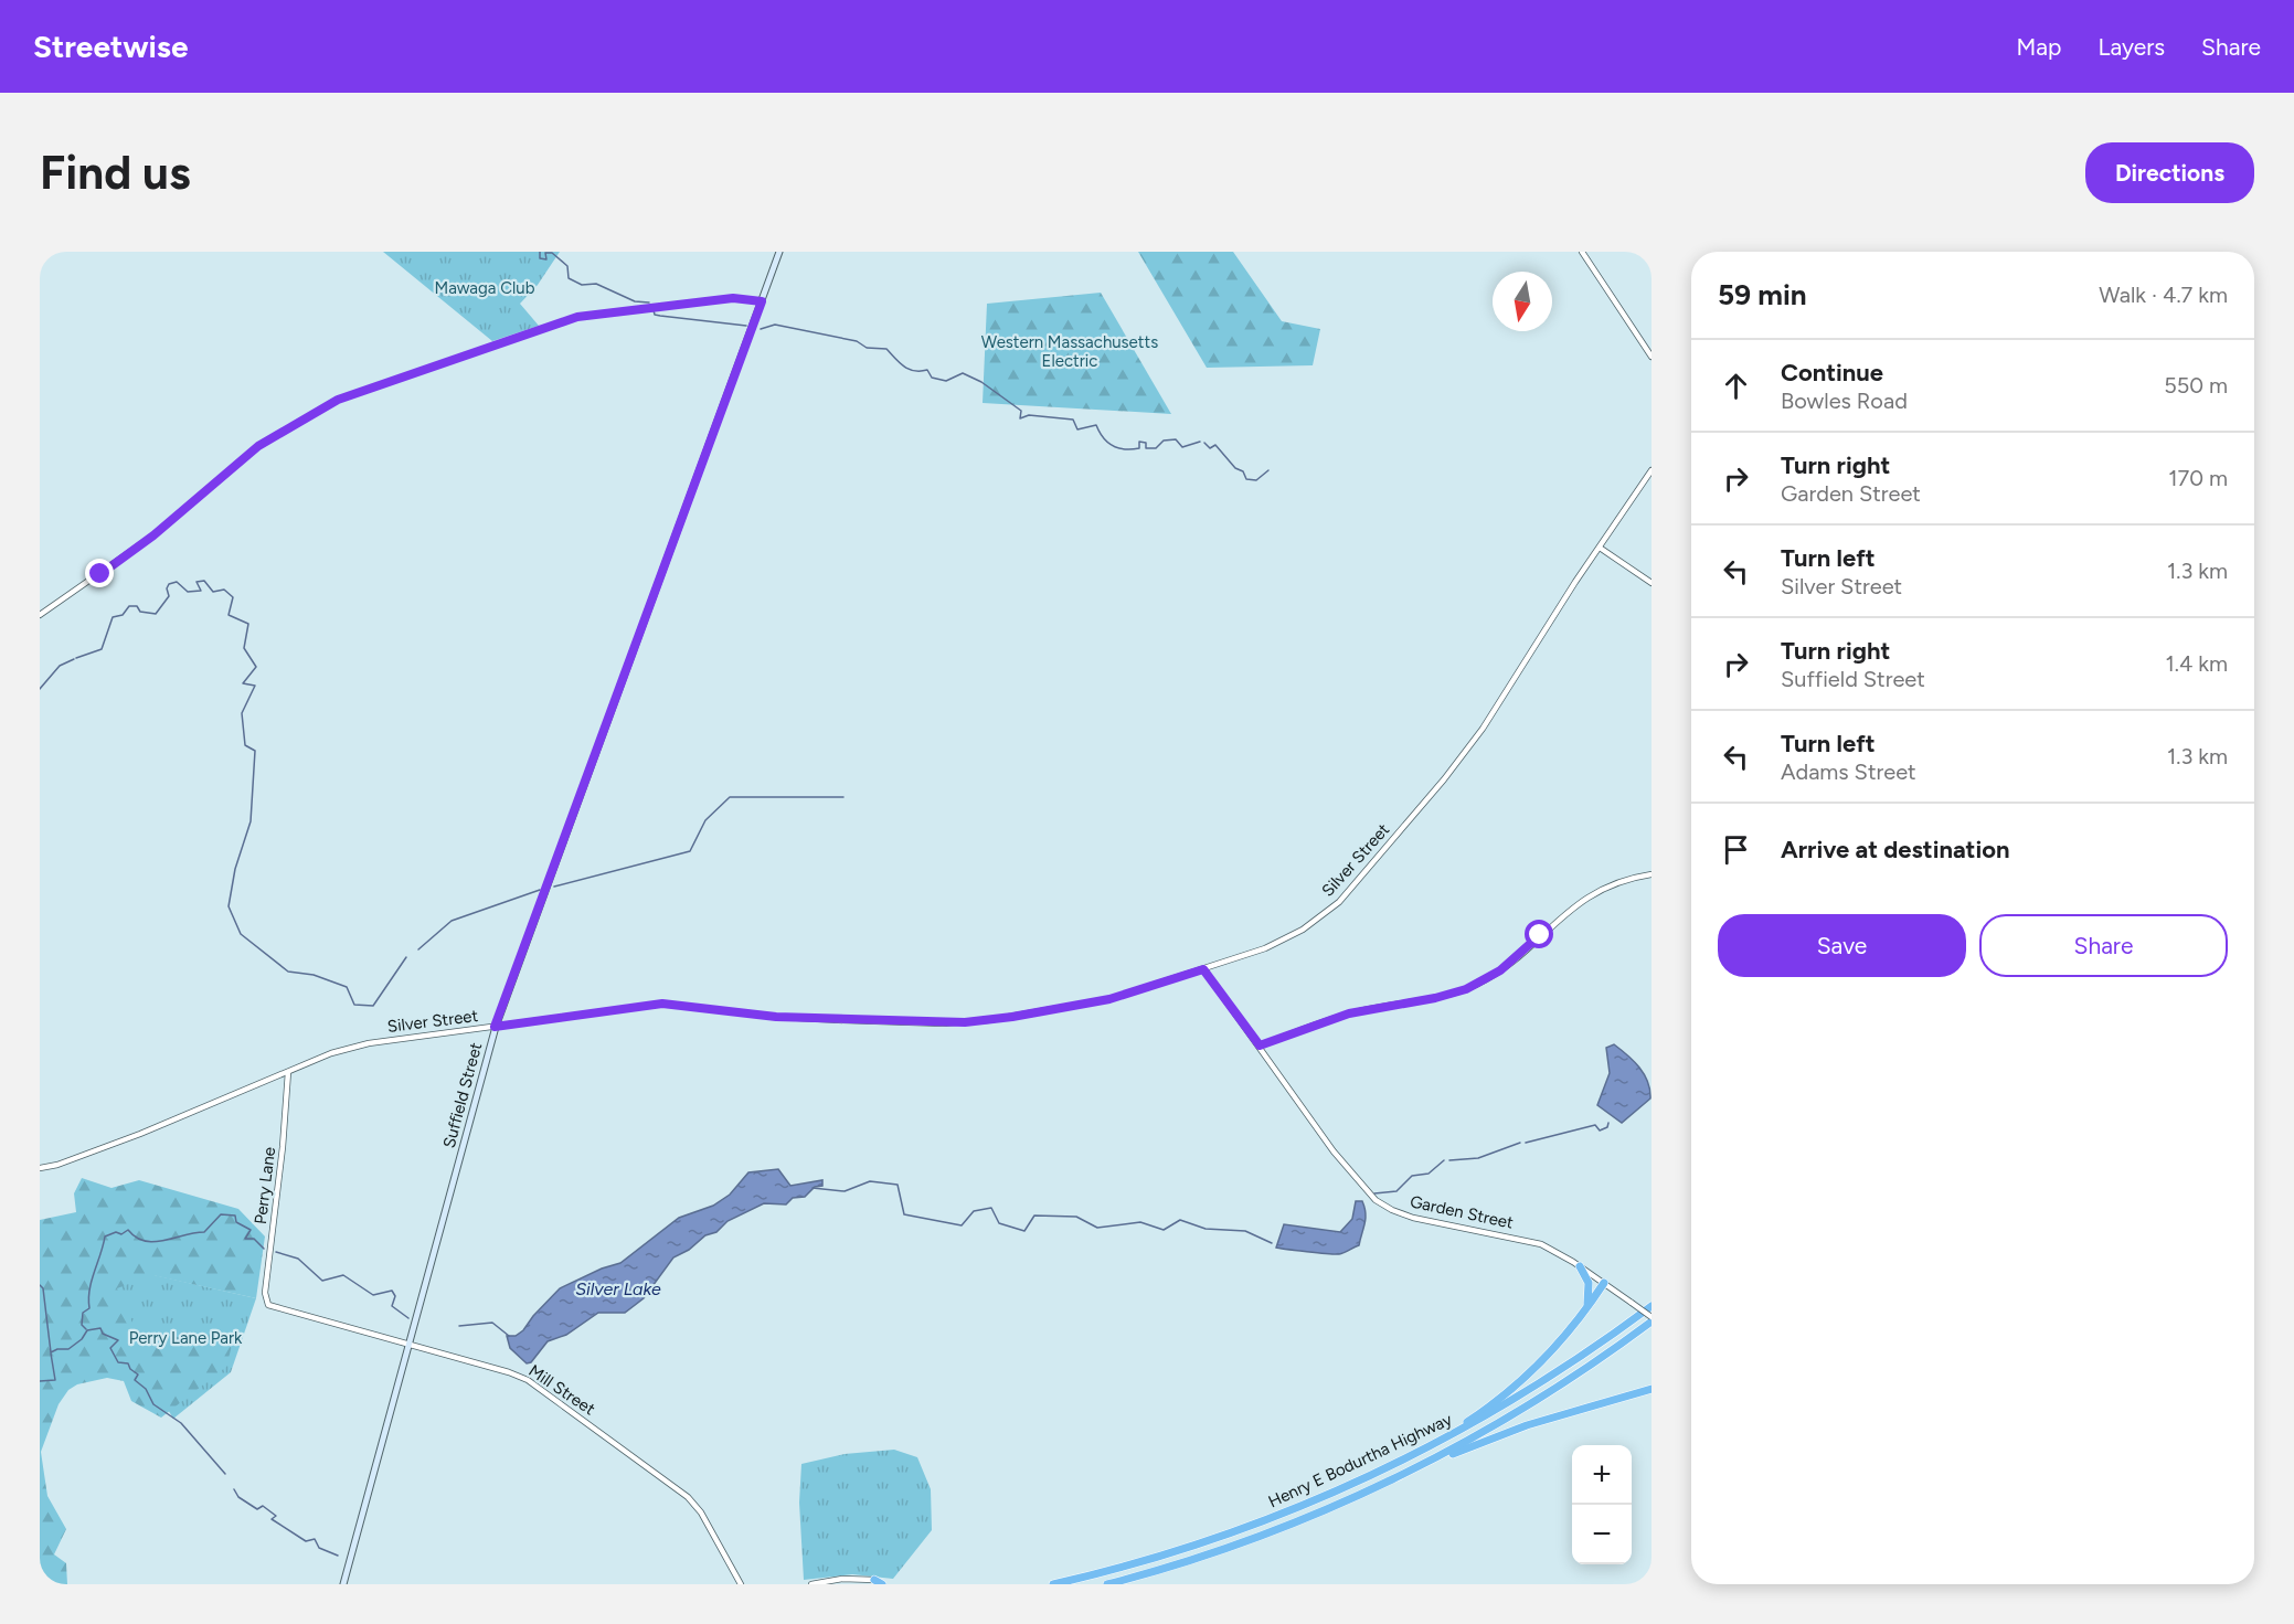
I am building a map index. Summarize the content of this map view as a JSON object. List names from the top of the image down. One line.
{"streets":{"highway":["Henry E Bodurtha Highway"],"main road":["Suffield Street"],"street":["Silver Street","Perry Lane","Garden Street","Mill Street"]},"crossings":[["Silver Street","Suffield Street"],["Silver Street","Perry Lane"],["Silver Street","Garden Street"],["Suffield Street","Mill Street"],["Perry Lane","Mill Street"],["Garden Street","Henry E Bodurtha Highway"]],"water":["Silver Lake"],"parks":["Mawaga Club","Western Massachusetts Electric","Perry Lane Park"],"north":"bottom","page":{"header":"Streetwise","nav":["Map","Layers","Share"],"buttons":["Directions",["Save","Share"]],"title":"Find us","heading":["59 min","Walk · 4.7 km"],"list":[["Continue","Bowles Road","550 m"],["Turn right","Garden Street","170 m"],["Turn left","Silver Street","1.3 km"],["Turn right","Suffield Street","1.4 km"],["Turn left","Adams Street","1.3 km"],"Arrive at destination"],"map_buttons":["+","−"]}}
